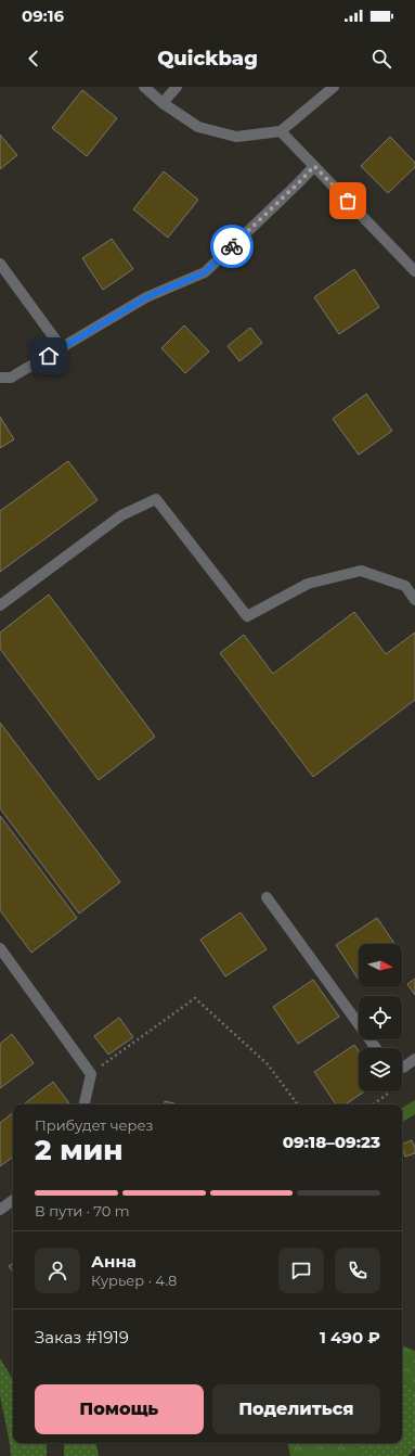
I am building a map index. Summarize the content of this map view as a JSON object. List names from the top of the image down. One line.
{"north":"right","page":{"status":"09:16","header":"Quickbag","heading":["2 мин","Прибудет через","09:18–09:23"],"panel":["Анна","Курьер · 4.8","Заказ #1919","1 490 ₽"],"bar":"В пути · 70 m","buttons":["Помощь","Поделиться"]}}
